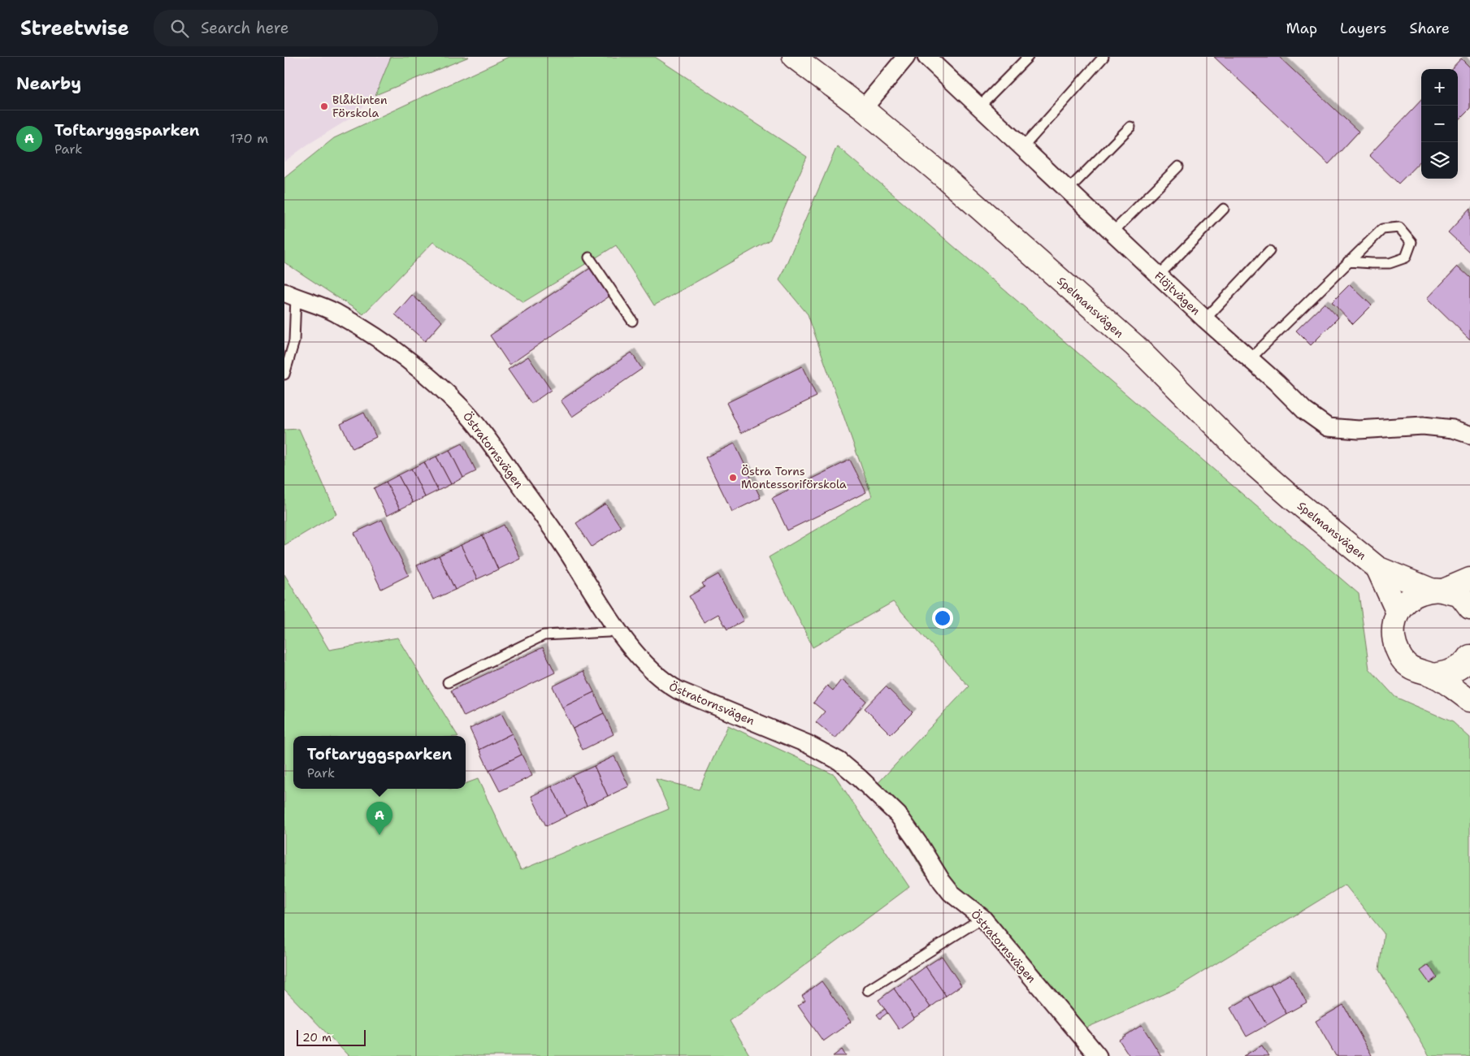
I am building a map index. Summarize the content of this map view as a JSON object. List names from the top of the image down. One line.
{"streets":{"main road":["Spelmansvägen"],"street":["Flöjtvägen","Östratornsvägen"]},"places":["Blåklinten Förskola","Östra Torns Montessoriförskola"],"scale_bar":"20 m","page":{"header":"Streetwise","search":"Search here","nav":["Map","Layers","Share"],"heading":"Nearby","map_buttons":["+","−"],"list":[{"mark":"A","name":"Toftaryggsparken","note":"Park","value":"170 m"}],"popup":["Toftaryggsparken","Park"],"pins":"A","scale":"20 m"}}
